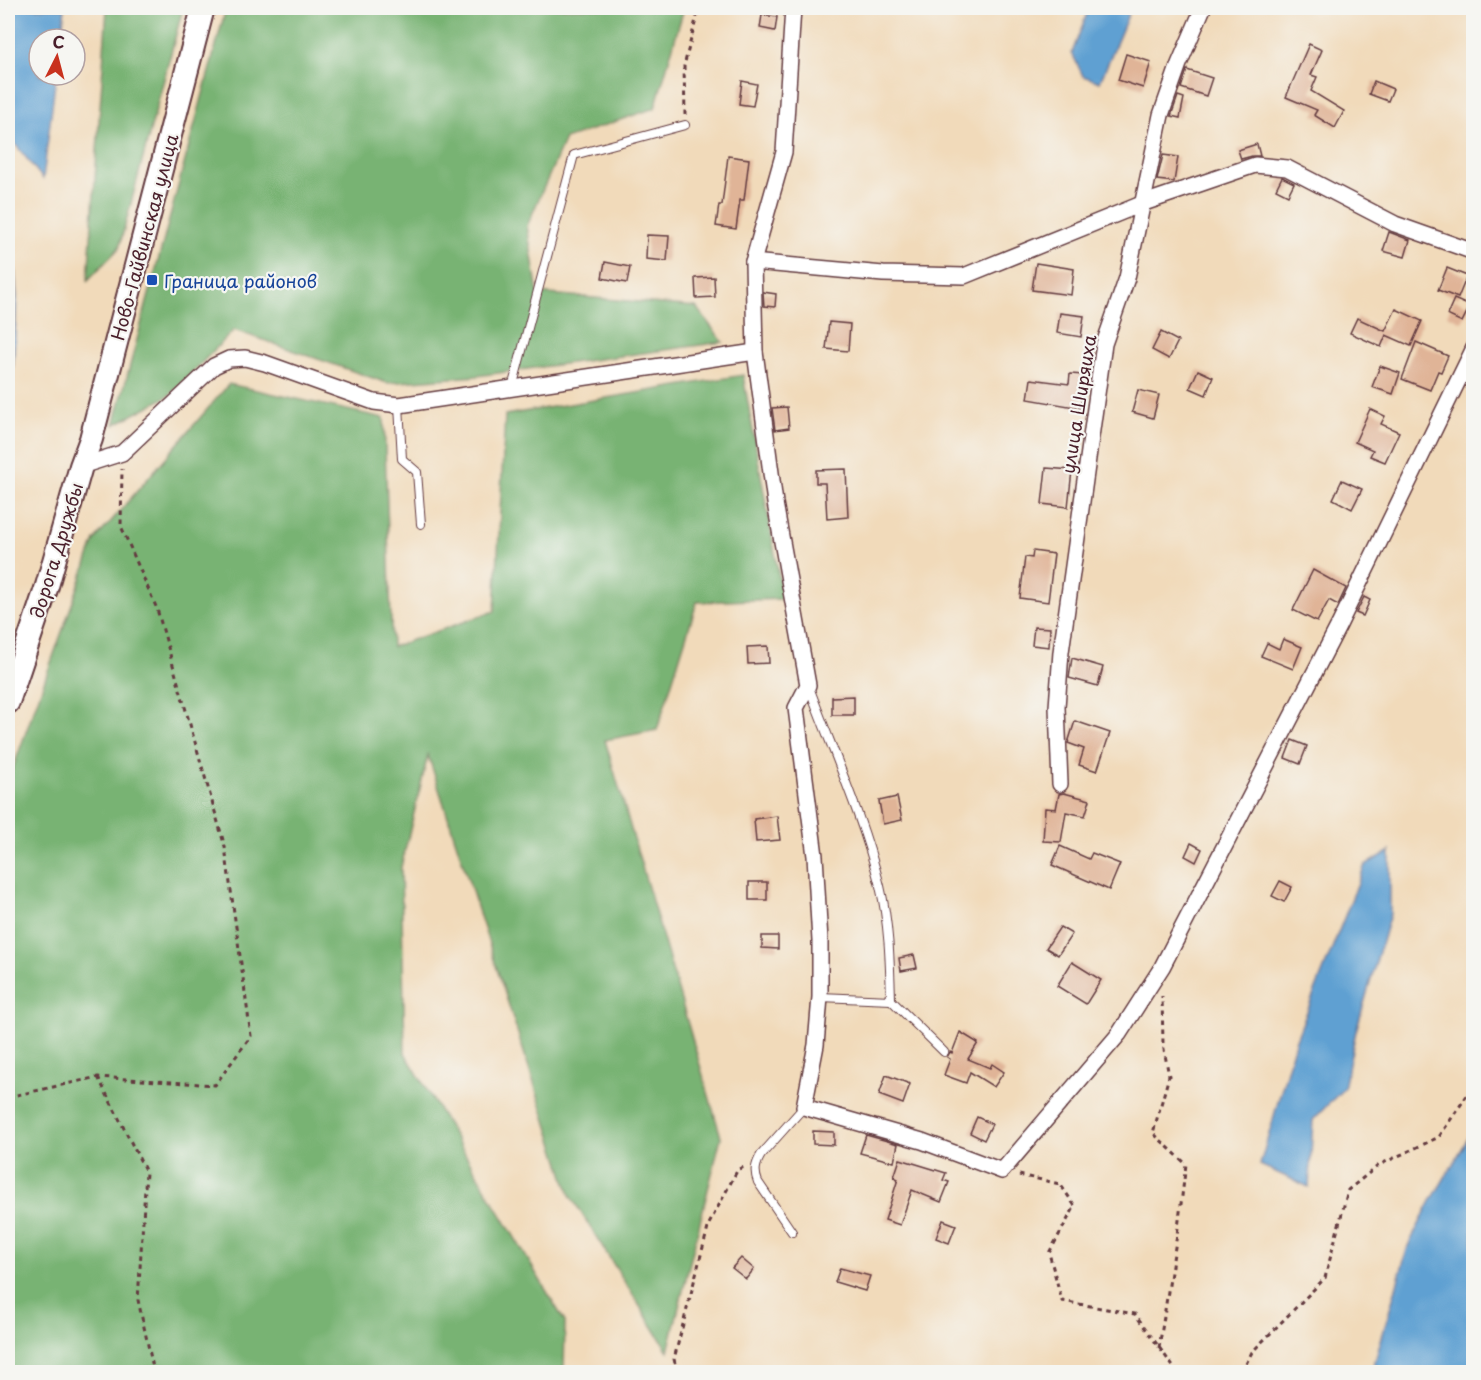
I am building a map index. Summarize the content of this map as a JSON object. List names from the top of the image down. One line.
{"streets":{"main road":["Ново-Гайвинская улица","дорога Дружбы"],"street":["улица Ширяиха"]},"crossings":[["Ново-Гайвинская улица","дорога Дружбы"]],"places":{"transit":["Граница районов"]},"north":"top"}
